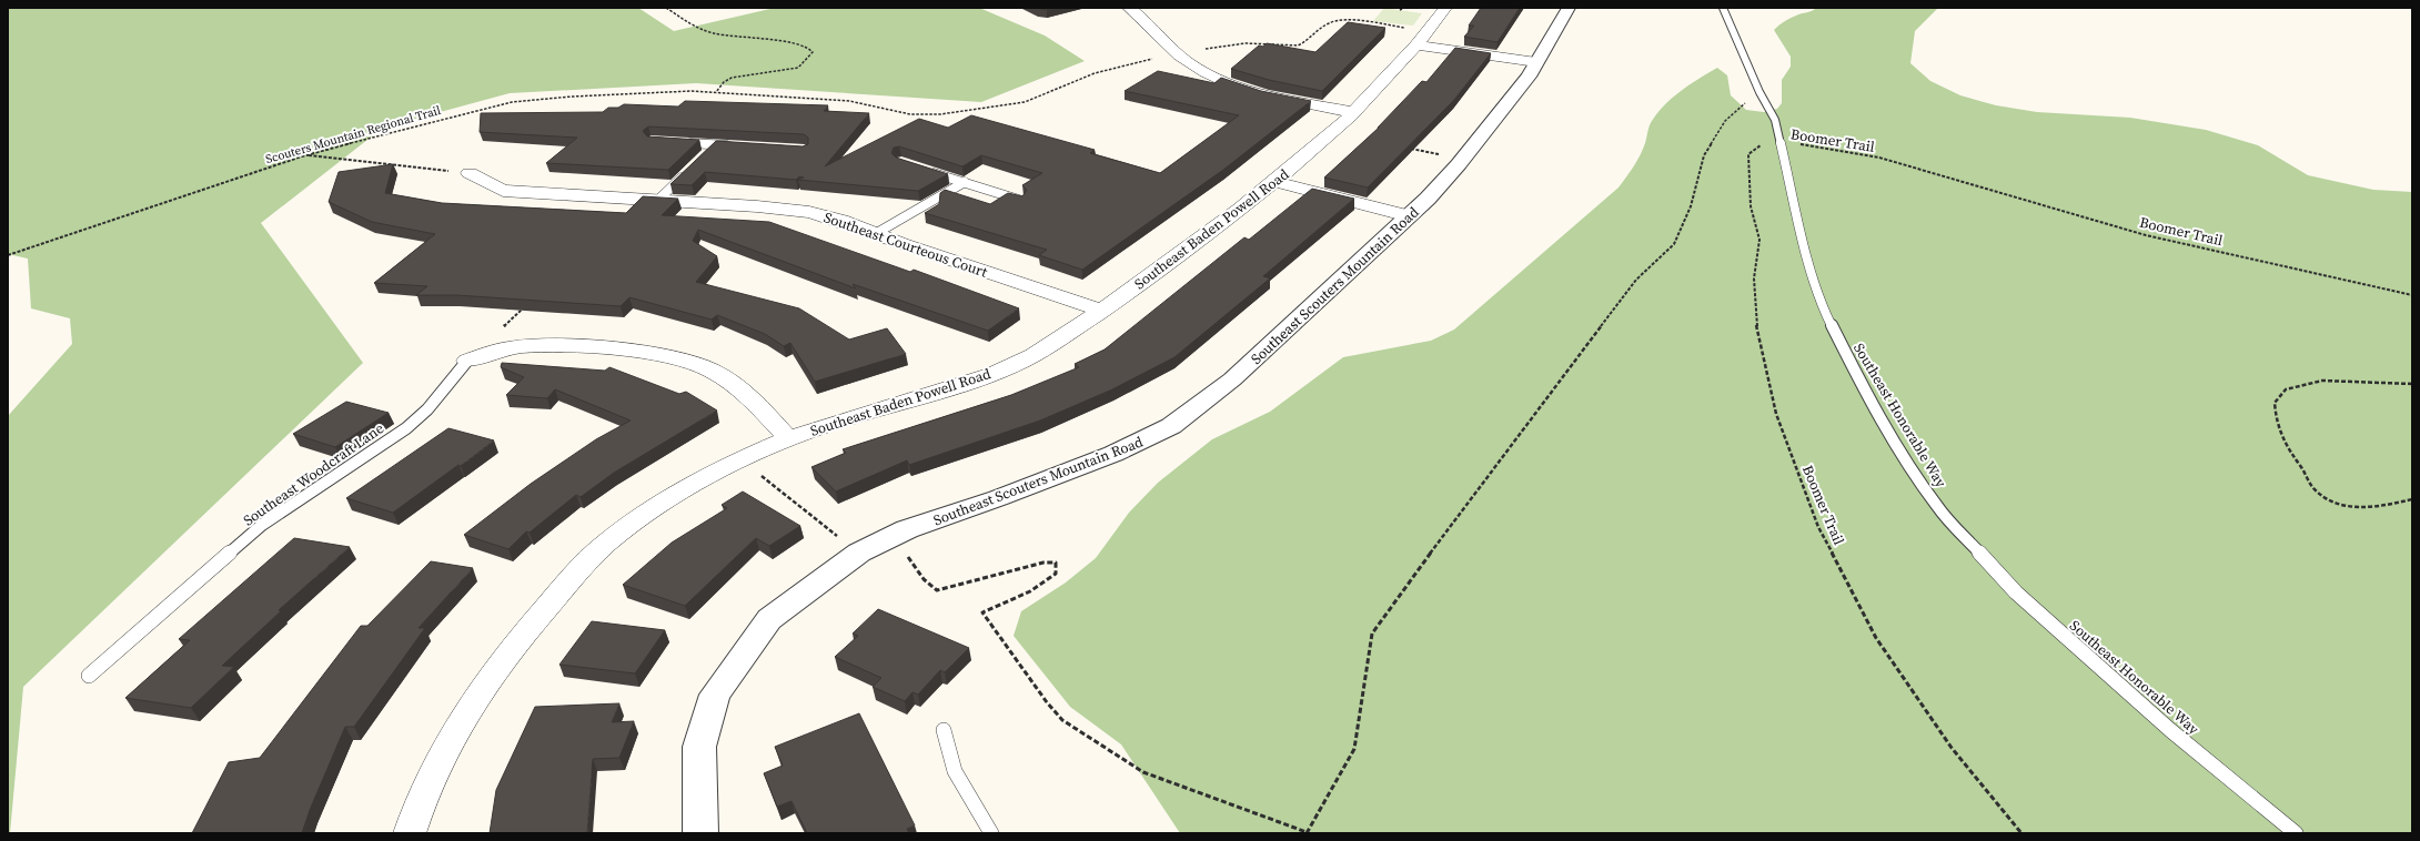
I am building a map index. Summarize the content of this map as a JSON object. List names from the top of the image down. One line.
{"streets":{"street":["Southeast Baden Powell Road","Southeast Courteous Court","Southeast Scouters Mountain Road"],"lane":["Southeast Honorable Way","Southeast Woodcraft Lane"],"path":["Scouters Mountain Regional Trail","Boomer Trail"]},"crossings":[["Scouters Mountain Regional Trail","Southeast Baden Powell Road"],["Boomer Trail","Southeast Honorable Way"],["Southeast Baden Powell Road","Southeast Courteous Court"]]}
